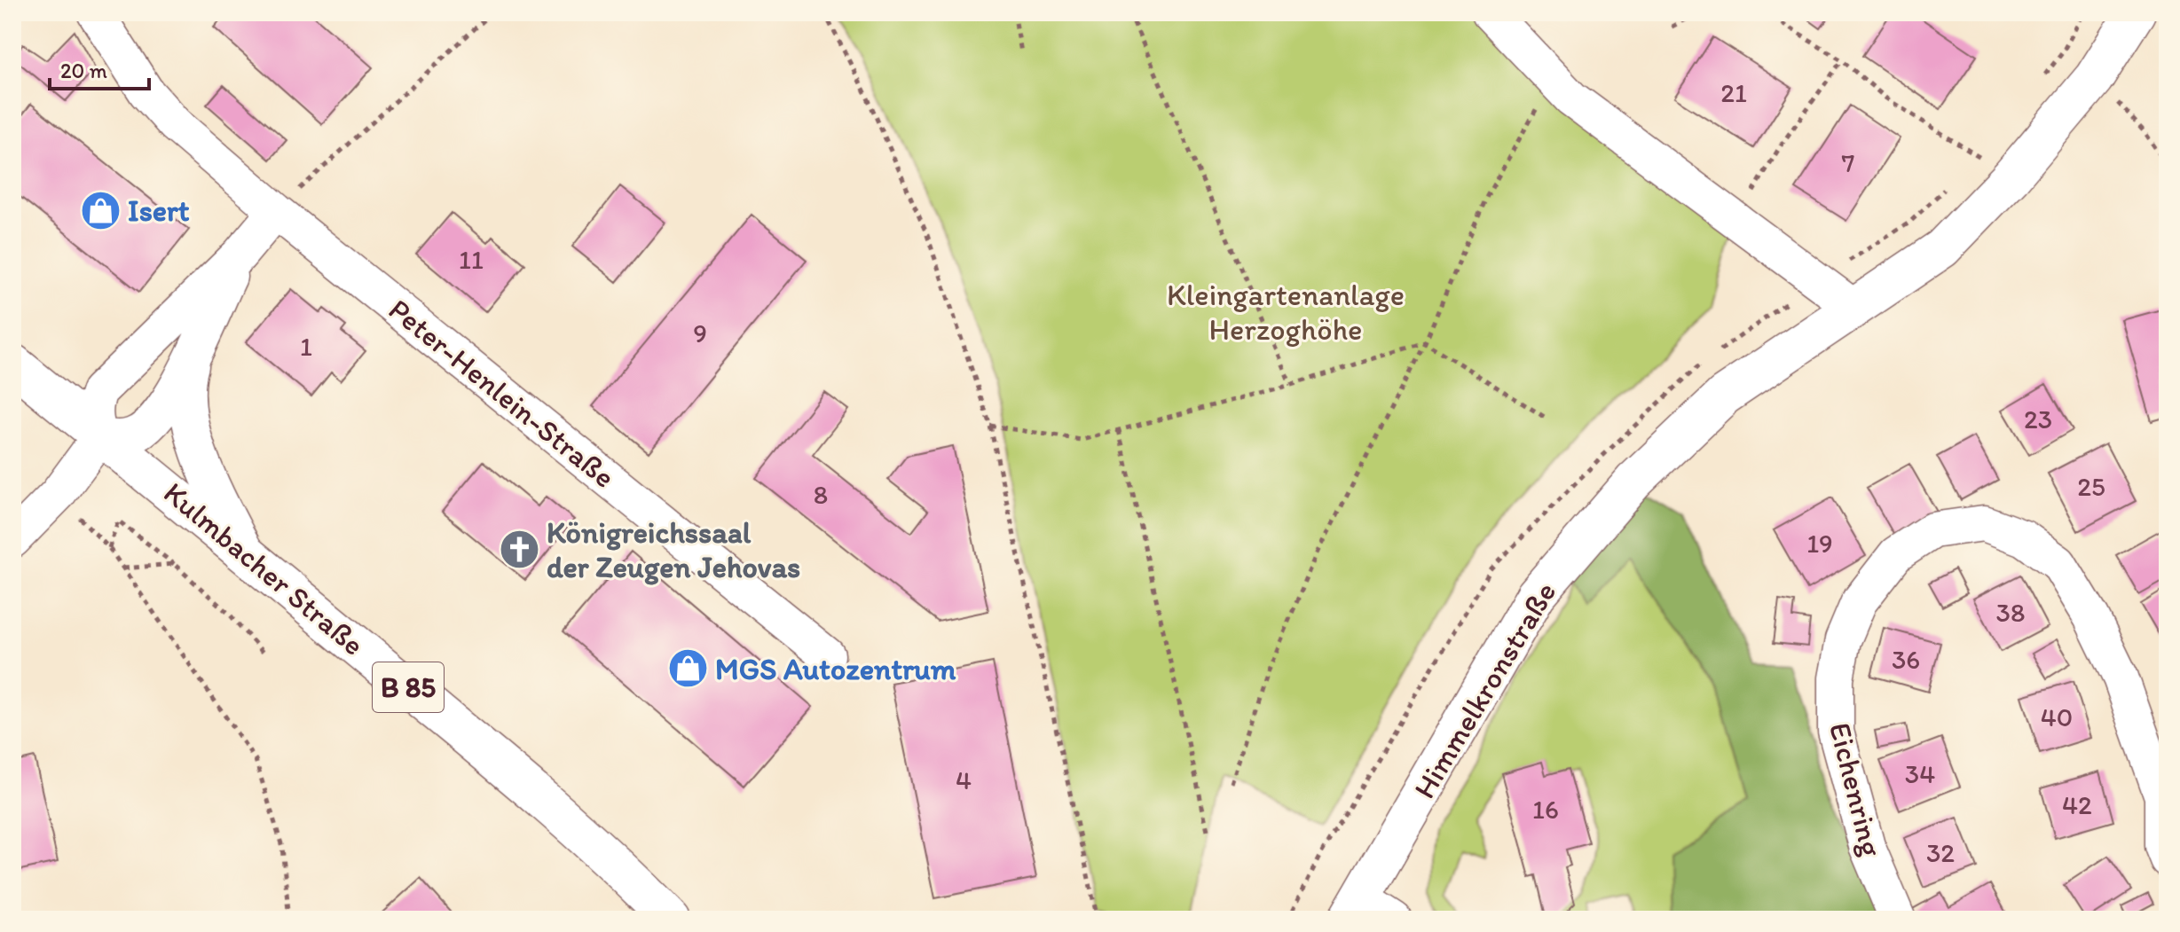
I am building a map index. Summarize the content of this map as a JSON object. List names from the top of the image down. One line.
{"streets":{"street":["Peter-Henlein-Straße","Kulmbacher Straße","B 85","Himmelkronstraße","Eichenring"]},"parks":["Kleingartenanlage Herzoghöhe"],"places":{"shop":["Isert","MGS Autozentrum"],"church":["Königreichssaal der Zeugen Jehovas"]},"house_numbers":["21","7","11","9","1","23","25","8","19","38","36","40","34","4","42","16","32"],"scale_bar":"20 m"}
